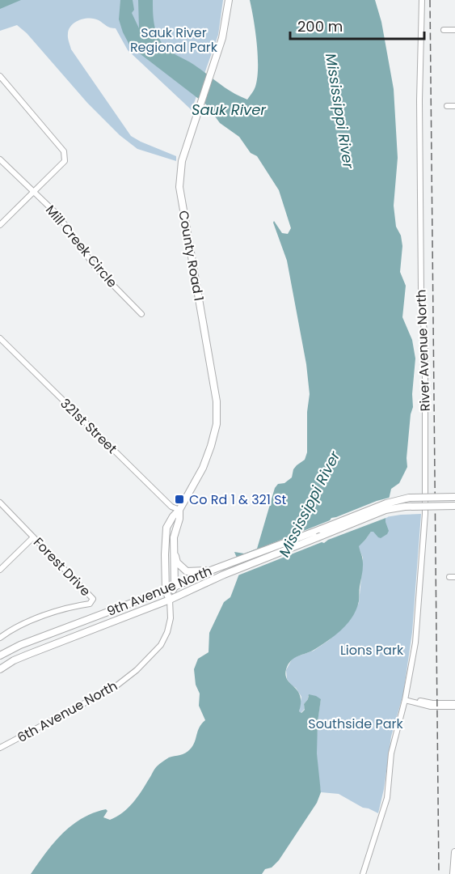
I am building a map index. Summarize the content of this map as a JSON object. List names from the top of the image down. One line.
{"streets":{"main road":["County Road 1","9th Avenue North"],"street":["Mill Creek Circle","River Avenue North","321st Street","Forest Drive","6th Avenue North"]},"crossings":[["County Road 1","321st Street"],["County Road 1","9th Avenue North"],["9th Avenue North","6th Avenue North"]],"water":["Sauk River","Mississippi River"],"parks":["Sauk River Regional Park","Lions Park","Southside Park"],"places":{"transit":["Co Rd 1 & 321 St"]},"scale_bar":"200 m"}
